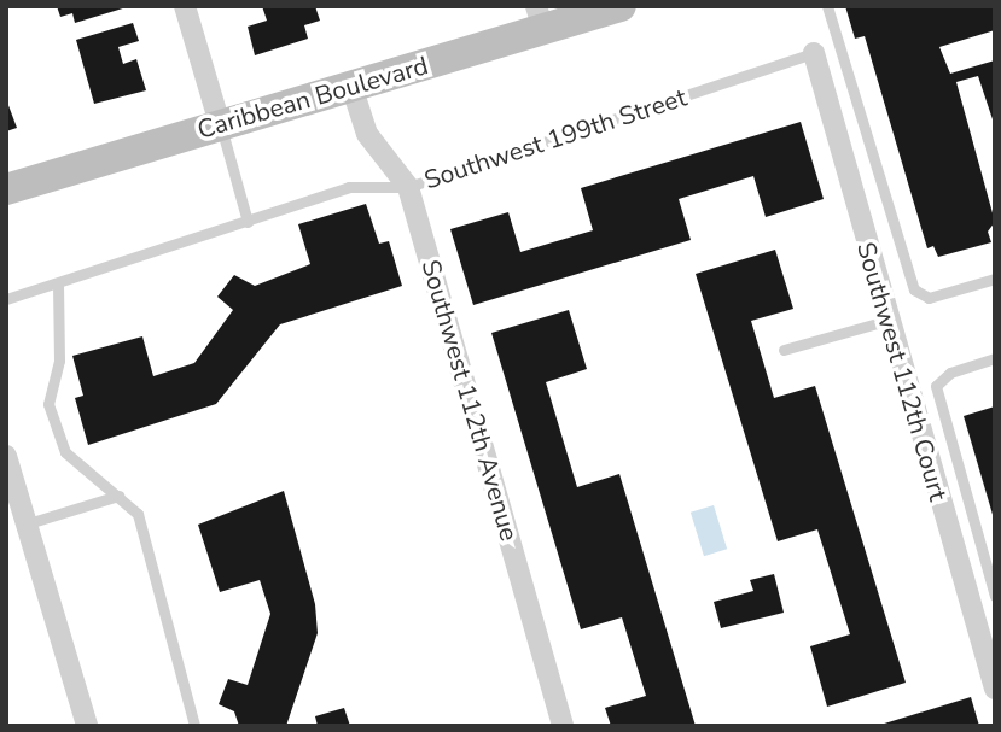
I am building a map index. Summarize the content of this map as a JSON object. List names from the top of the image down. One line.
{"streets":{"street":["Caribbean Boulevard","Southwest 112th Court","Southwest 112th Avenue"],"lane":["Southwest 199th Street"]},"crossings":[["Caribbean Boulevard","Southwest 112th Avenue"],["Southwest 199th Street","Southwest 112th Court"],["Southwest 199th Street","Southwest 112th Avenue"]]}
